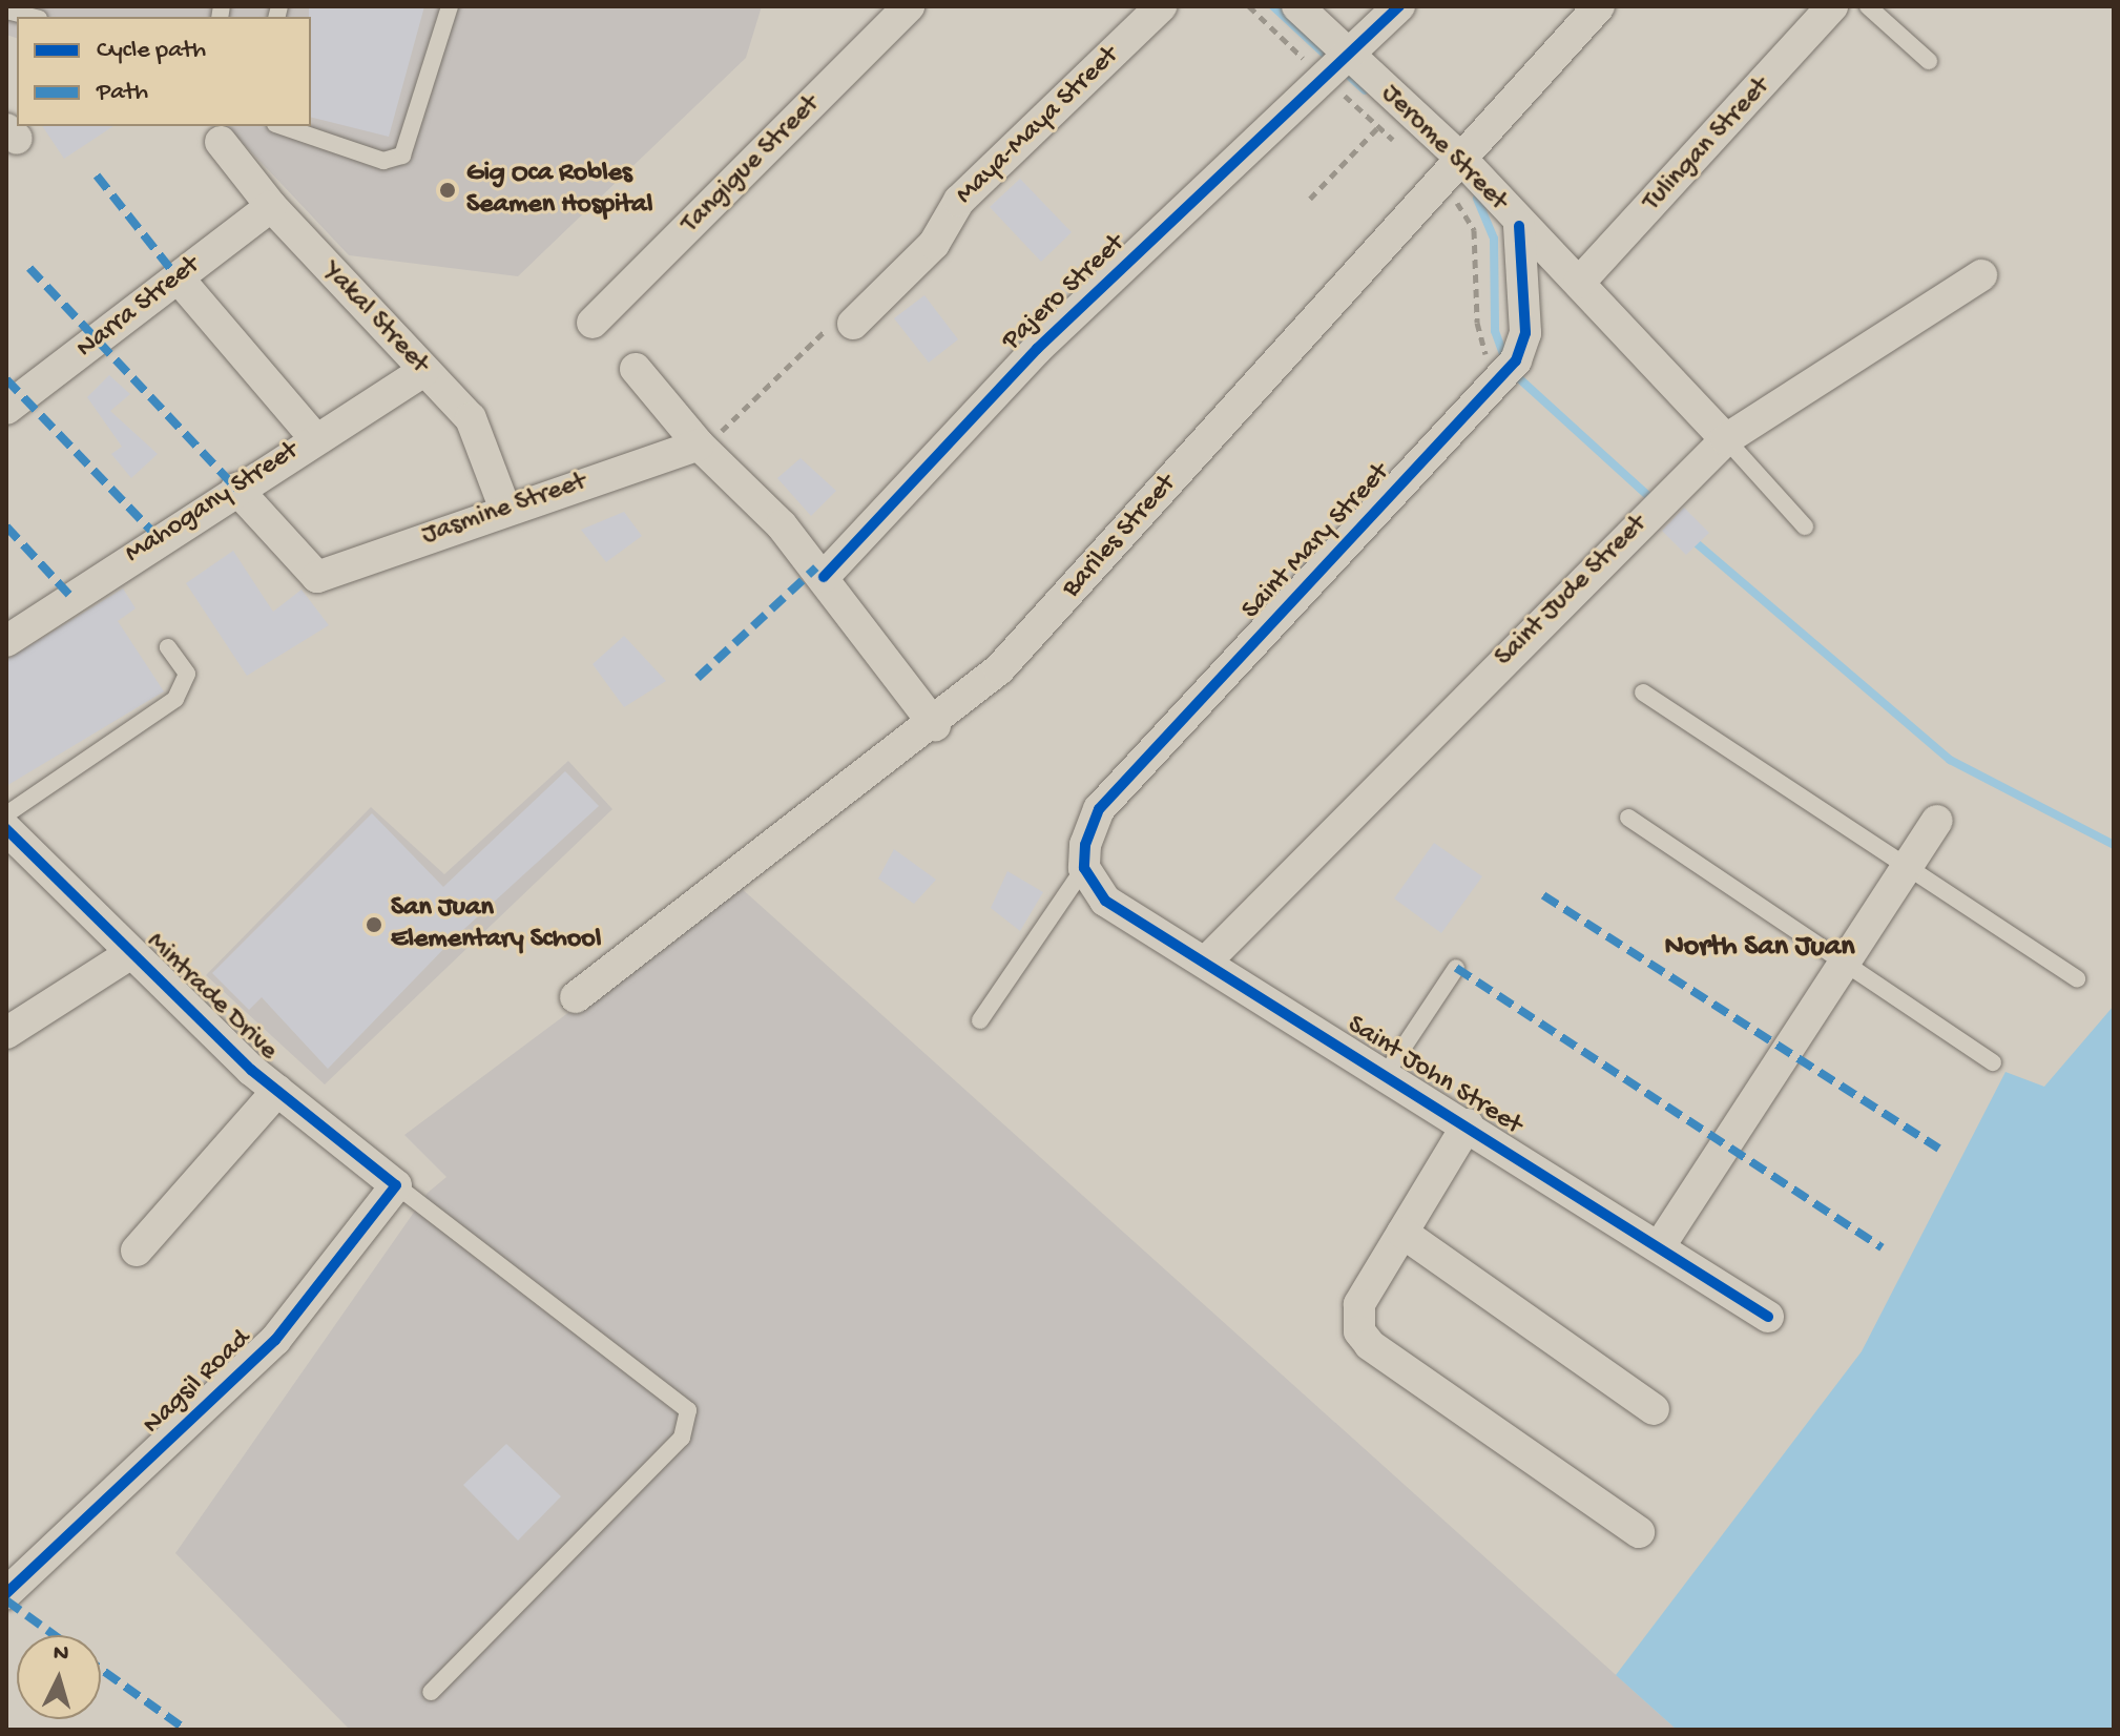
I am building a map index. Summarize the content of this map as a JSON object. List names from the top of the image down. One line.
{"streets":{"street":["Maya-Maya Street","Tulingan Street","Jerome Street","Tangigue Street","Pajero Street","Narra Street","Yakal Street","Mahogany Street","Jasmine Street","Bariles Street","Saint Mary Street","Saint Jude Street","Mintrade Drive","Saint John Street","Nagsil Road"]},"crossings":[["Tulingan Street","Jerome Street"],["Jerome Street","Pajero Street"],["Jerome Street","Bariles Street"],["Jerome Street","Saint Mary Street"],["Jerome Street","Saint Jude Street"],["Narra Street","Yakal Street"],["Yakal Street","Mahogany Street"],["Yakal Street","Jasmine Street"],["Mahogany Street","Jasmine Street"],["Saint Mary Street","Saint John Street"],["Saint Jude Street","Saint John Street"],["Mintrade Drive","Nagsil Road"]],"districts":["North San Juan"],"places":["Gig Oca Robles Seamen Hospital","San Juan Elementary School"],"legend":["Cycle path","Path"],"north":"top"}
